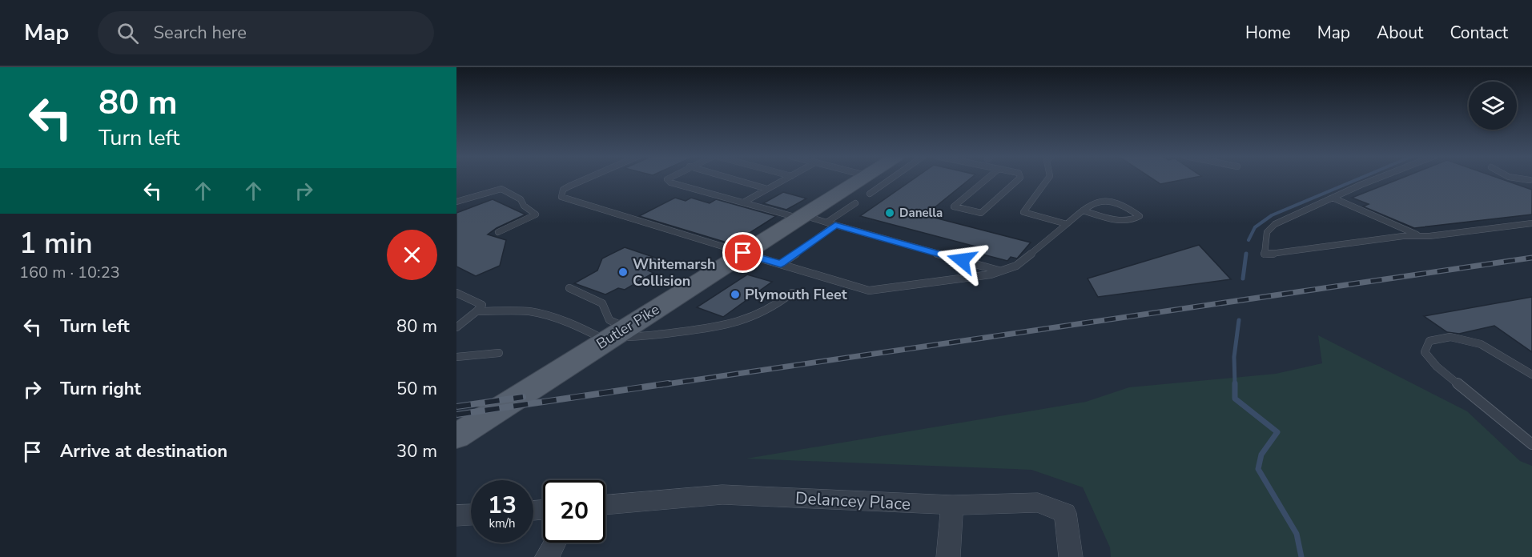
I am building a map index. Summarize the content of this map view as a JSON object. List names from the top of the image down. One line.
{"streets":{"main road":["Butler Pike"],"street":["Delancey Place"]},"places":["Danella","Whitemarsh Collision","Plymouth Fleet"],"page":{"header":"Map","search":"Search here","nav":["Home","Map","About","Contact"],"turn":["80 m","Turn left"],"heading":["1 min","160 m · 10:23"],"list":[{"name":"Turn left","value":"80 m"},{"name":"Turn right","value":"50 m"},{"name":"Arrive at destination","value":"30 m"}],"speed":"13 km/h","limit":"20"}}
